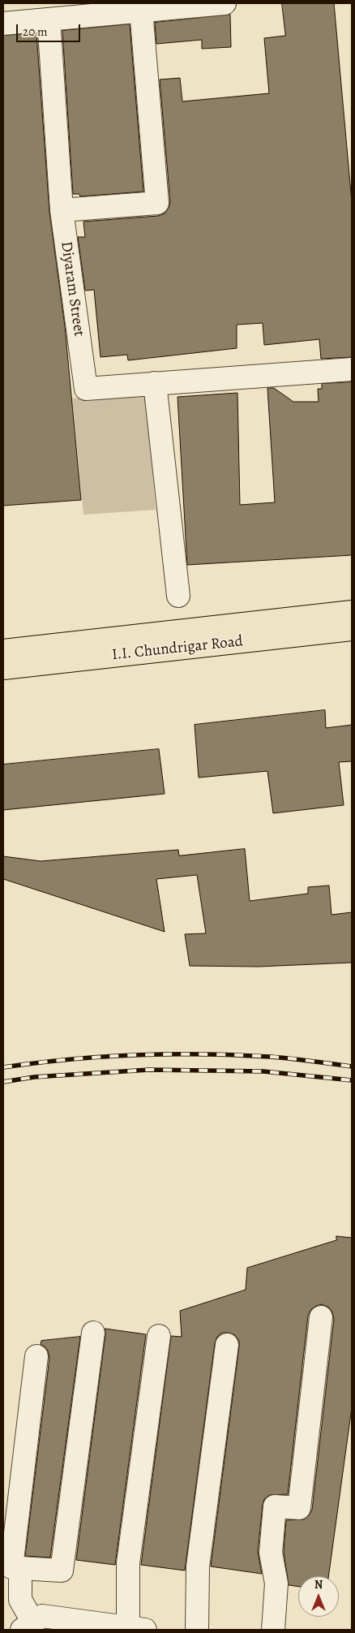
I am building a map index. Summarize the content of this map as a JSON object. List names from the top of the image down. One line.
{"streets":{"main road":["I.I. Chundrigar Road"],"street":["Diyaram Street"]},"scale_bar":"20 m","north":"top"}
